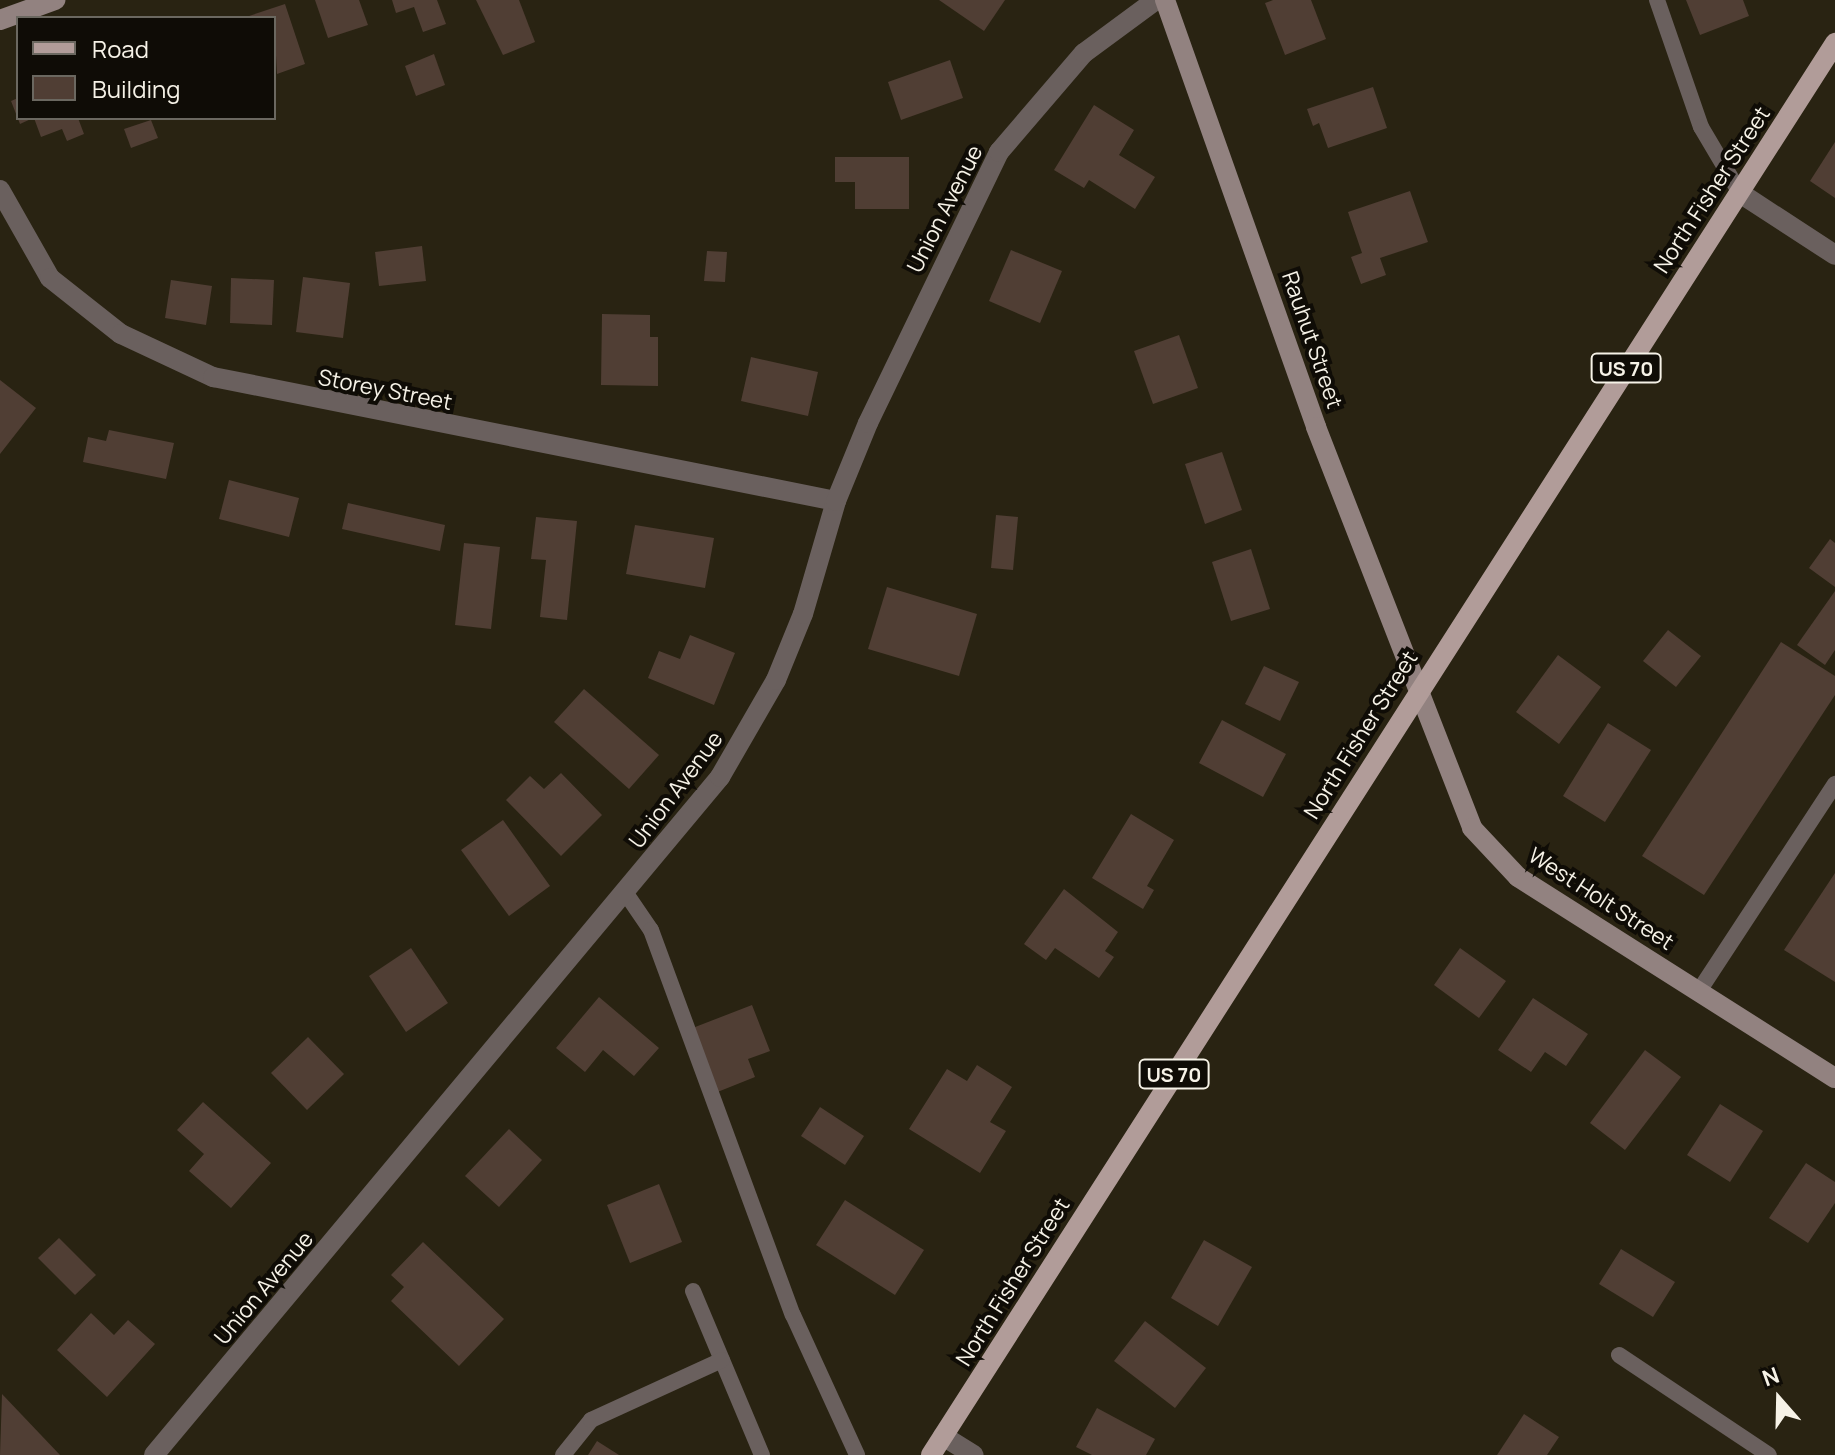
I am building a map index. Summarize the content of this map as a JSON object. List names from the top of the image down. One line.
{"streets":{"main road":["North Fisher Street","Rauhut Street","US 70","West Holt Street"],"street":["Union Avenue","Storey Street"]},"crossings":[["North Fisher Street","Rauhut Street"],["North Fisher Street","West Holt Street"],["Union Avenue","Storey Street"],["Rauhut Street","West Holt Street"]],"legend":["Road","Building"],"north":"top"}
